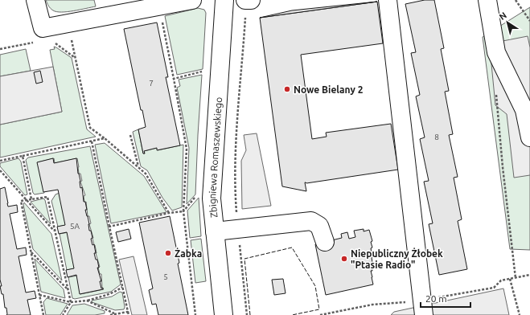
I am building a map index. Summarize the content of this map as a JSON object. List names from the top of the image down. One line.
{"streets":{"street":["Zbigniewa Romaszewskiego"]},"places":["Nowe Bielany 2","Żabka","Niepubliczny Żłobek \"Ptasie Radio\""],"house_numbers":["7","8","5A","5"],"scale_bar":"20 m","north":"top left"}
